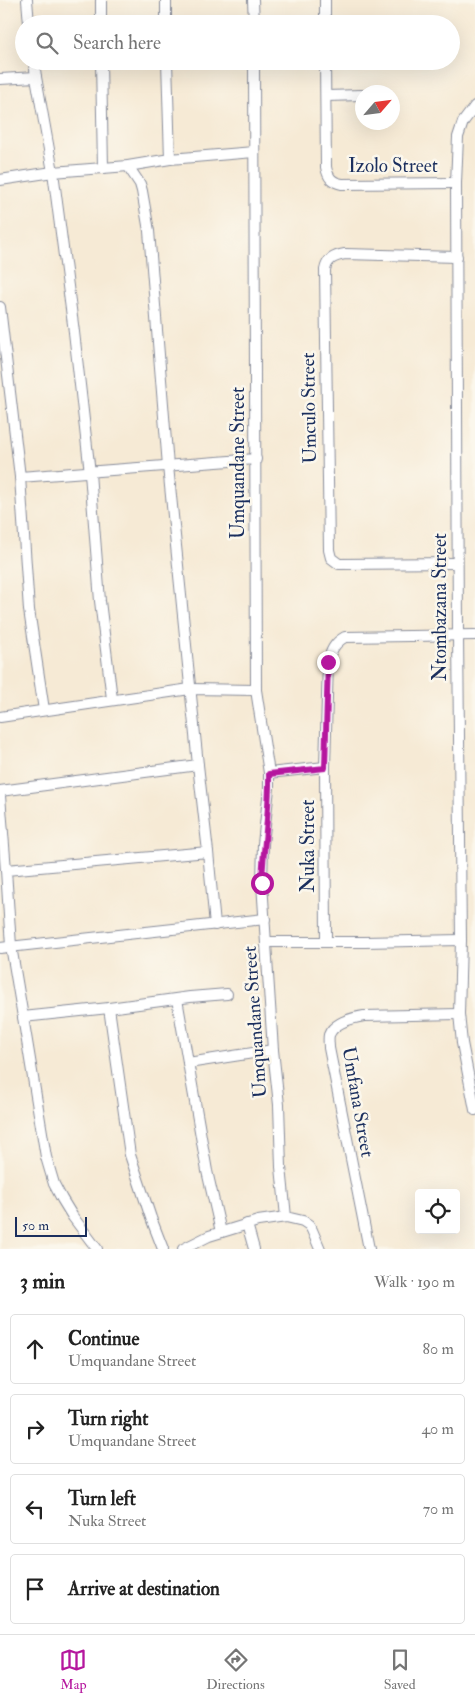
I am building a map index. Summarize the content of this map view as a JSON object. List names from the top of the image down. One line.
{"streets":{"street":["Izolo Street","Umculo Street","Umquandane Street","Ntombazana Street","Nuka Street","Umfana Street"]},"crossings":[["Izolo Street","Ntombazana Street"],["Umculo Street","Ntombazana Street"],["Ntombazana Street","Nuka Street"],["Ntombazana Street","Umfana Street"]],"scale_bar":"50 m","north":"top right","page":{"search":"Search here","scale":"50 m","heading":["3 min","Walk · 190 m"],"list":[["Continue","Umquandane Street","80 m"],["Turn right","Umquandane Street","40 m"],["Turn left","Nuka Street","70 m"],"Arrive at destination"],"nav":["Map","Directions","Saved"]}}
